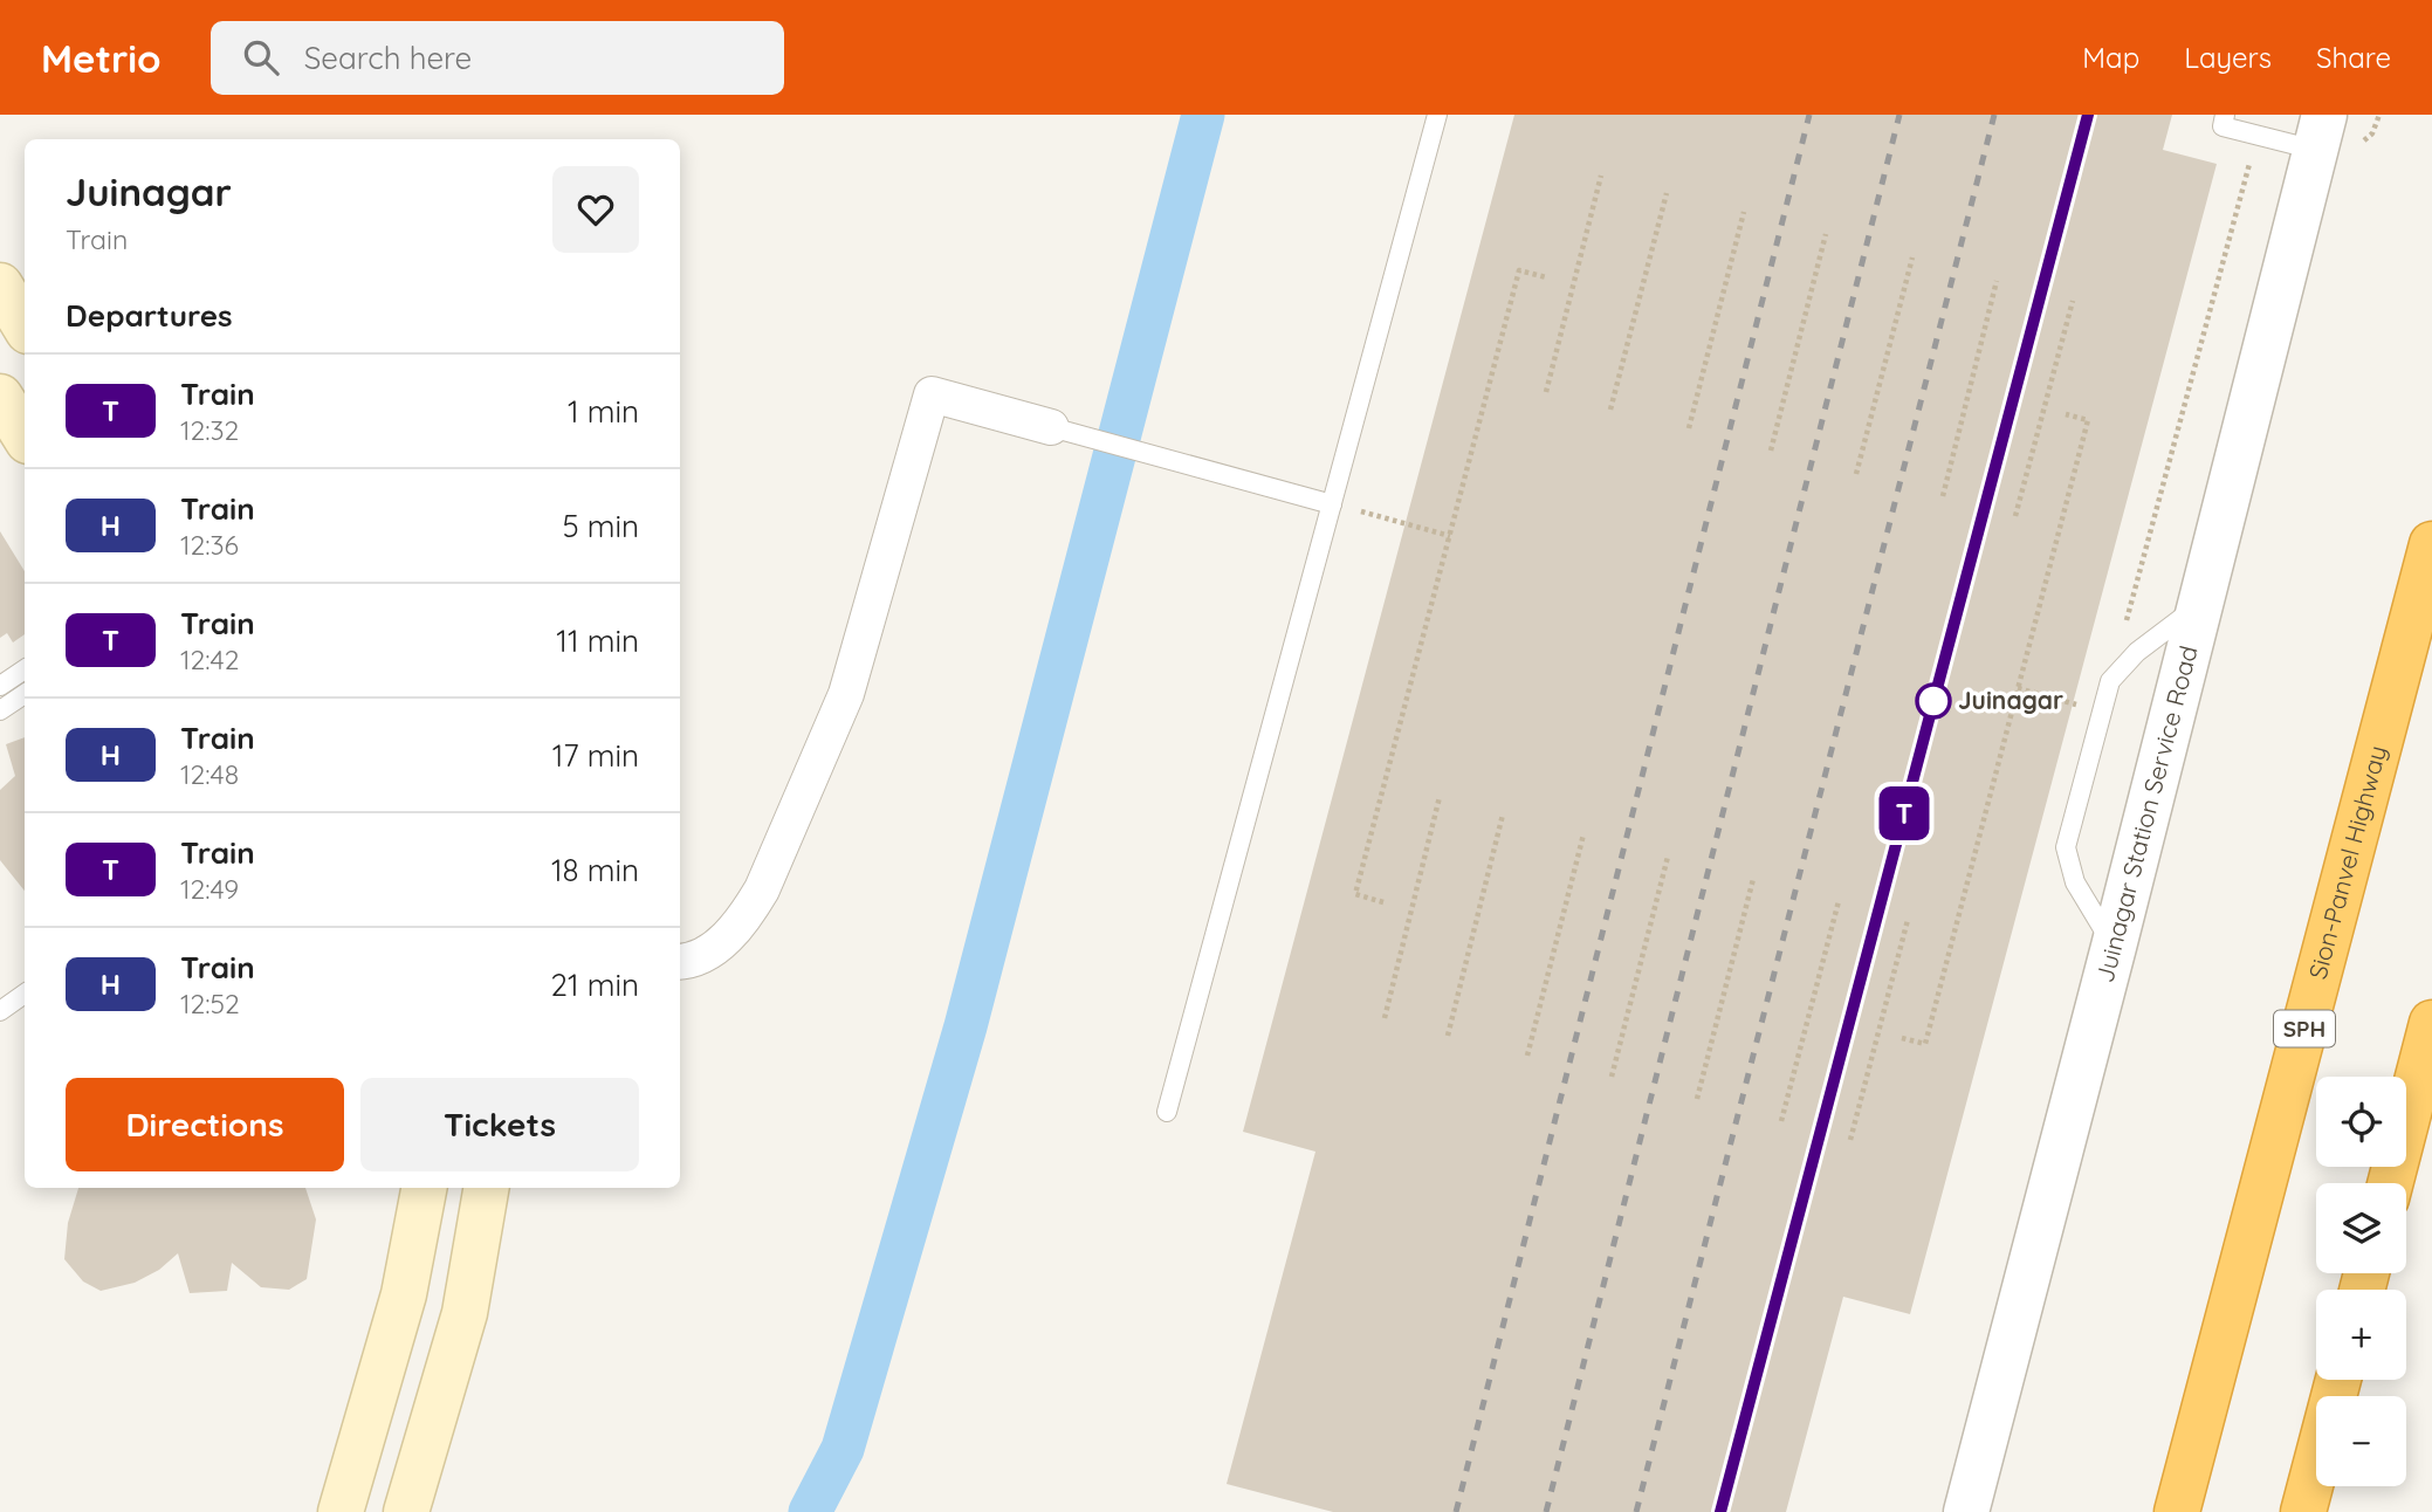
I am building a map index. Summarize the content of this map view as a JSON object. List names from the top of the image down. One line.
{"streets":{"highway":["Sion-Panvel Highway","SPH"],"street":["Juinagar Station Service Road"]},"places":["Juinagar"],"page":{"header":"Metrio","search":"Search here","nav":["Map","Layers","Share"],"on_map":"T","heading":[["Juinagar","Train"],"Departures"],"list":[{"mark":"T","name":"Train","note":"12:32","value":"1 min"},{"mark":"H","name":"Train","note":"12:36","value":"5 min"},{"mark":"T","name":"Train","note":"12:42","value":"11 min"},{"mark":"H","name":"Train","note":"12:48","value":"17 min"},{"mark":"T","name":"Train","note":"12:49","value":"18 min"},{"mark":"H","name":"Train","note":"12:52","value":"21 min"}],"buttons":["Directions","Tickets"],"map_buttons":["+","−"]}}
